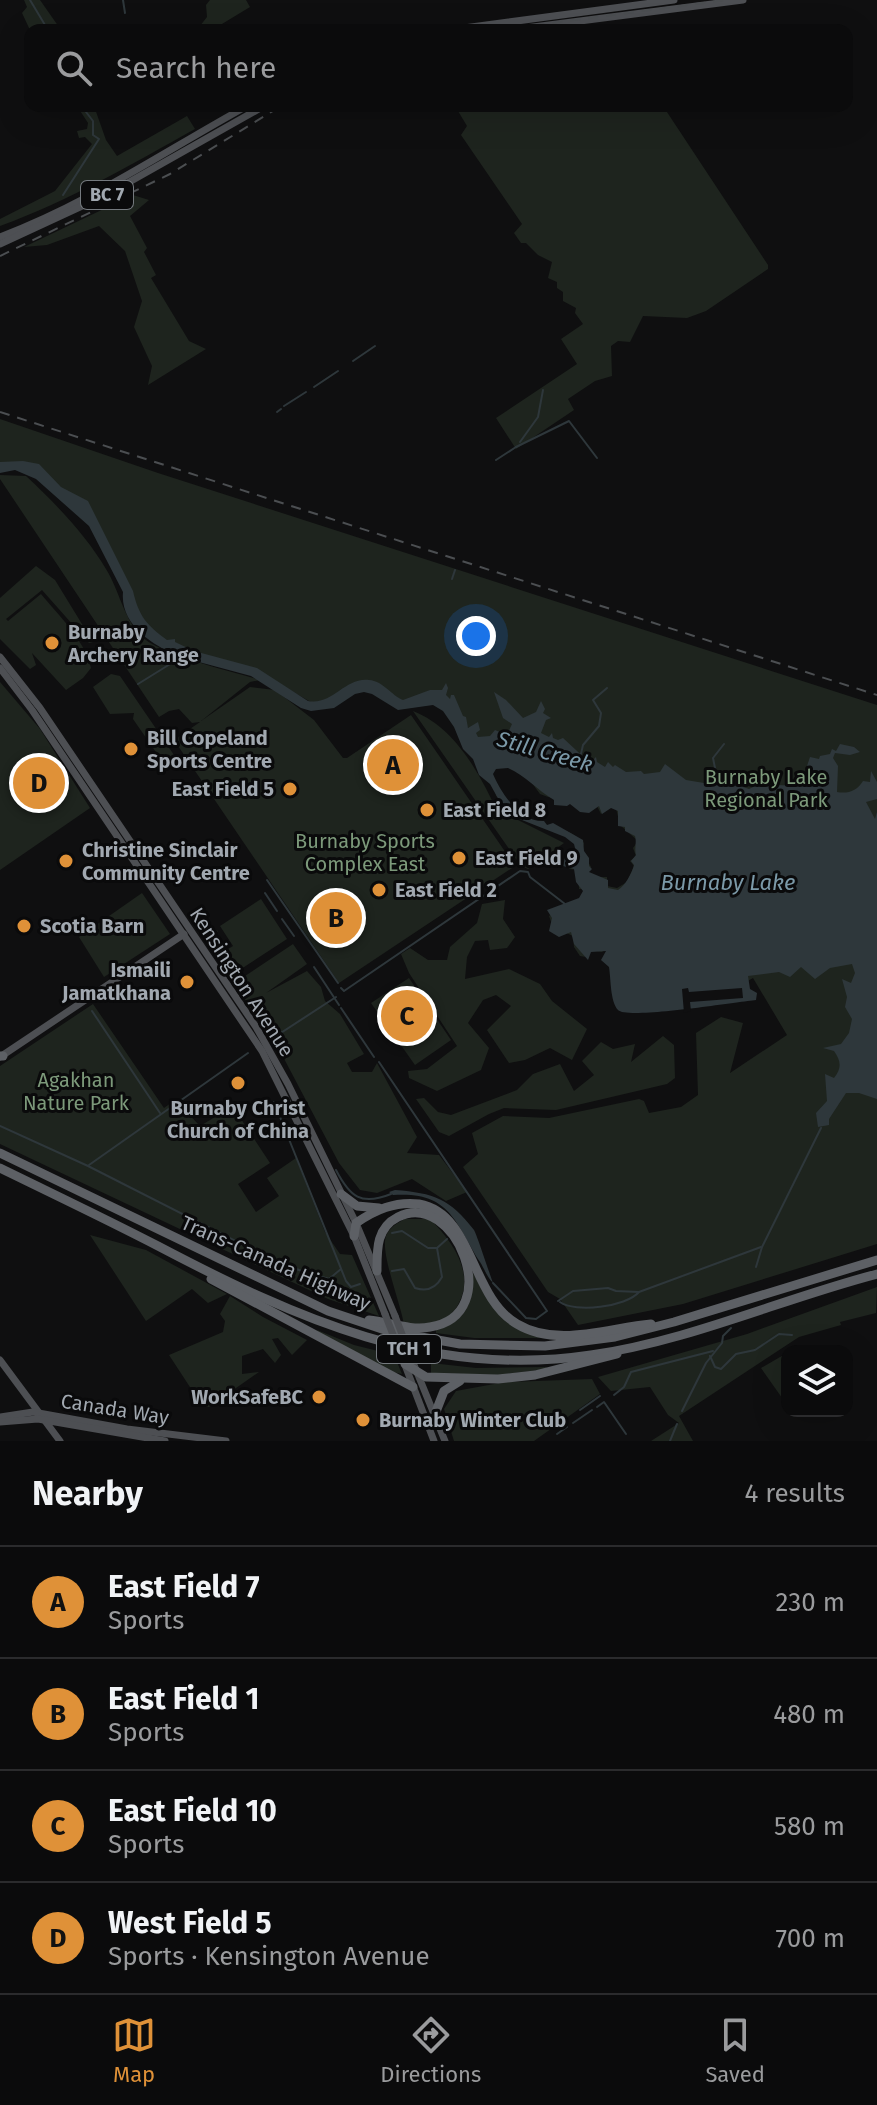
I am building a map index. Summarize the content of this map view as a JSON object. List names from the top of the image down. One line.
{"streets":{"highway":["Trans-Canada Highway","TCH 1"],"main road":["BC 7","Kensington Avenue","Canada Way"]},"water":["Still Creek","Burnaby Lake"],"parks":["Burnaby Lake Regional Park","Burnaby Sports Complex East","Agakhan Nature Park"],"places":["Burnaby Archery Range","Bill Copeland Sports Centre","East Field 5","East Field 8","East Field 9","Christine Sinclair Community Centre","East Field 2","Scotia Barn","Ismaili Jamatkhana","Burnaby Christ Church of China","WorkSafeBC","Burnaby Winter Club"],"page":{"search":"Search here","pins":["A","D","B","C"],"heading":["Nearby","4 results"],"list":[{"mark":"A","name":"East Field 7","note":"Sports","value":"230 m"},{"mark":"B","name":"East Field 1","note":"Sports","value":"480 m"},{"mark":"C","name":"East Field 10","note":"Sports","value":"580 m"},{"mark":"D","name":"West Field 5","note":"Sports · Kensington Avenue","value":"700 m"}],"nav":["Map","Directions","Saved"]}}
